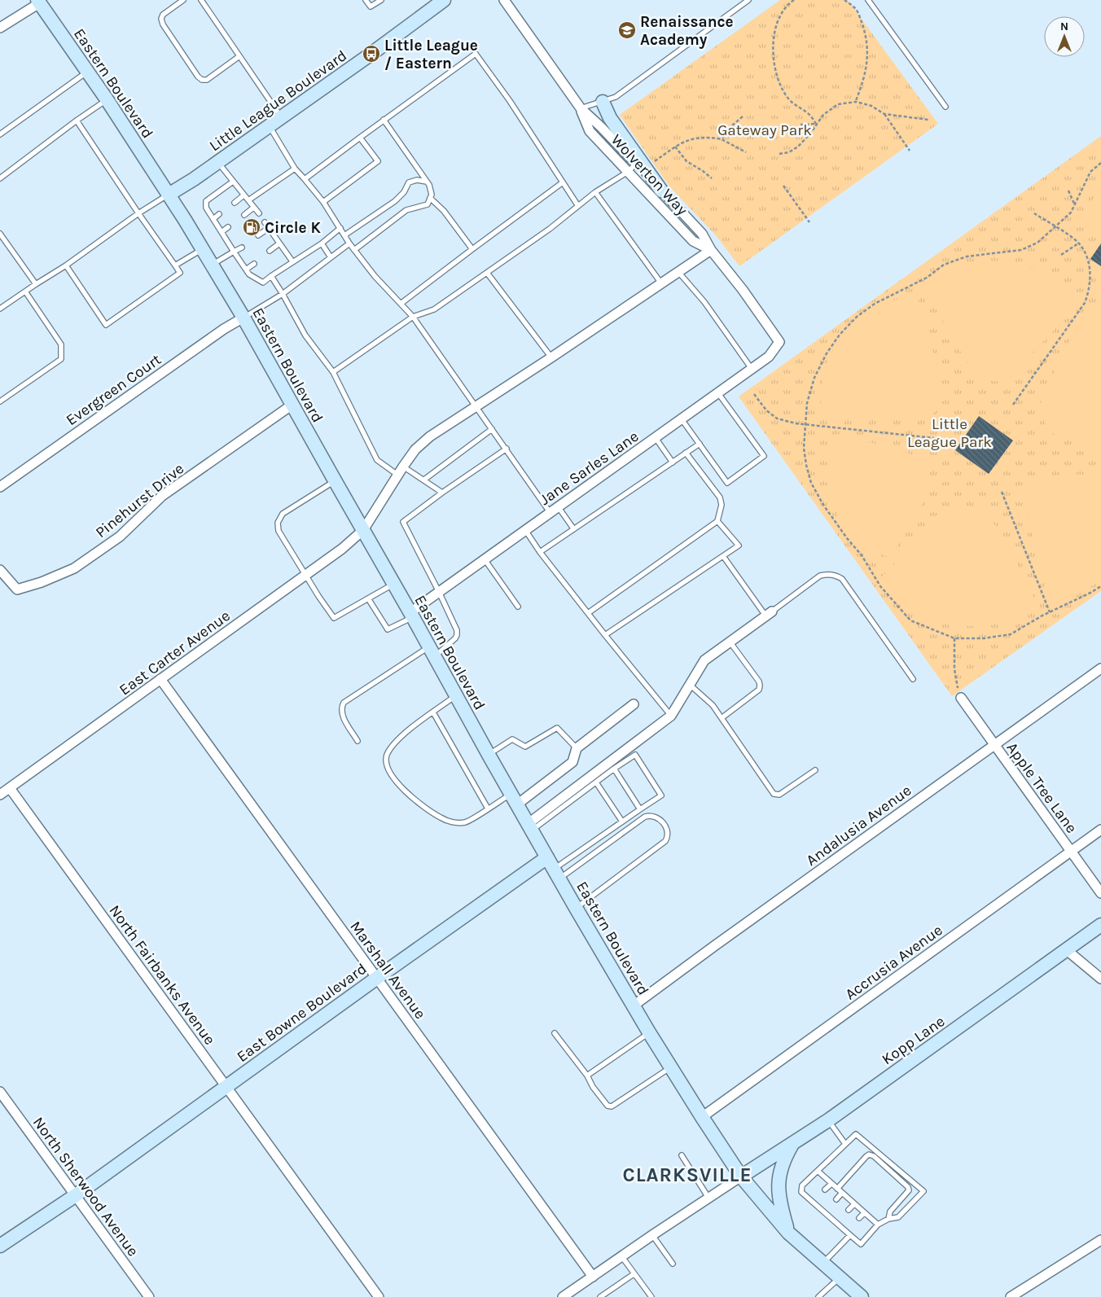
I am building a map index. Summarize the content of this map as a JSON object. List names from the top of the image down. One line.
{"streets":{"main road":["Eastern Boulevard","Little League Boulevard","East Bowne Boulevard","Kopp Lane"],"street":["Wolverton Way","Evergreen Court","Jane Sarles Lane","Pinehurst Drive","East Carter Avenue","Apple Tree Lane","Andalusia Avenue","Accrusia Avenue","Marshall Avenue","North Fairbanks Avenue","North Sherwood Avenue"]},"crossings":[["Eastern Boulevard","Little League Boulevard"],["Eastern Boulevard","Evergreen Court"],["Eastern Boulevard","Jane Sarles Lane"],["Eastern Boulevard","Pinehurst Drive"],["Eastern Boulevard","East Carter Avenue"],["Eastern Boulevard","Andalusia Avenue"],["Eastern Boulevard","Accrusia Avenue"],["Eastern Boulevard","East Bowne Boulevard"],["Eastern Boulevard","Kopp Lane"],["Wolverton Way","Jane Sarles Lane"],["Wolverton Way","East Carter Avenue"],["East Carter Avenue","Marshall Avenue"],["East Carter Avenue","North Fairbanks Avenue"],["Apple Tree Lane","Andalusia Avenue"],["Apple Tree Lane","Accrusia Avenue"],["Marshall Avenue","East Bowne Boulevard"],["North Fairbanks Avenue","East Bowne Boulevard"],["East Bowne Boulevard","North Sherwood Avenue"]],"districts":["CLARKSVILLE"],"parks":["Gateway Park","Little League Park"],"places":{"school or university":["Renaissance Academy"],"bus stop":["Little League / Eastern"],"fuel station":["Circle K"]},"north":"top"}
